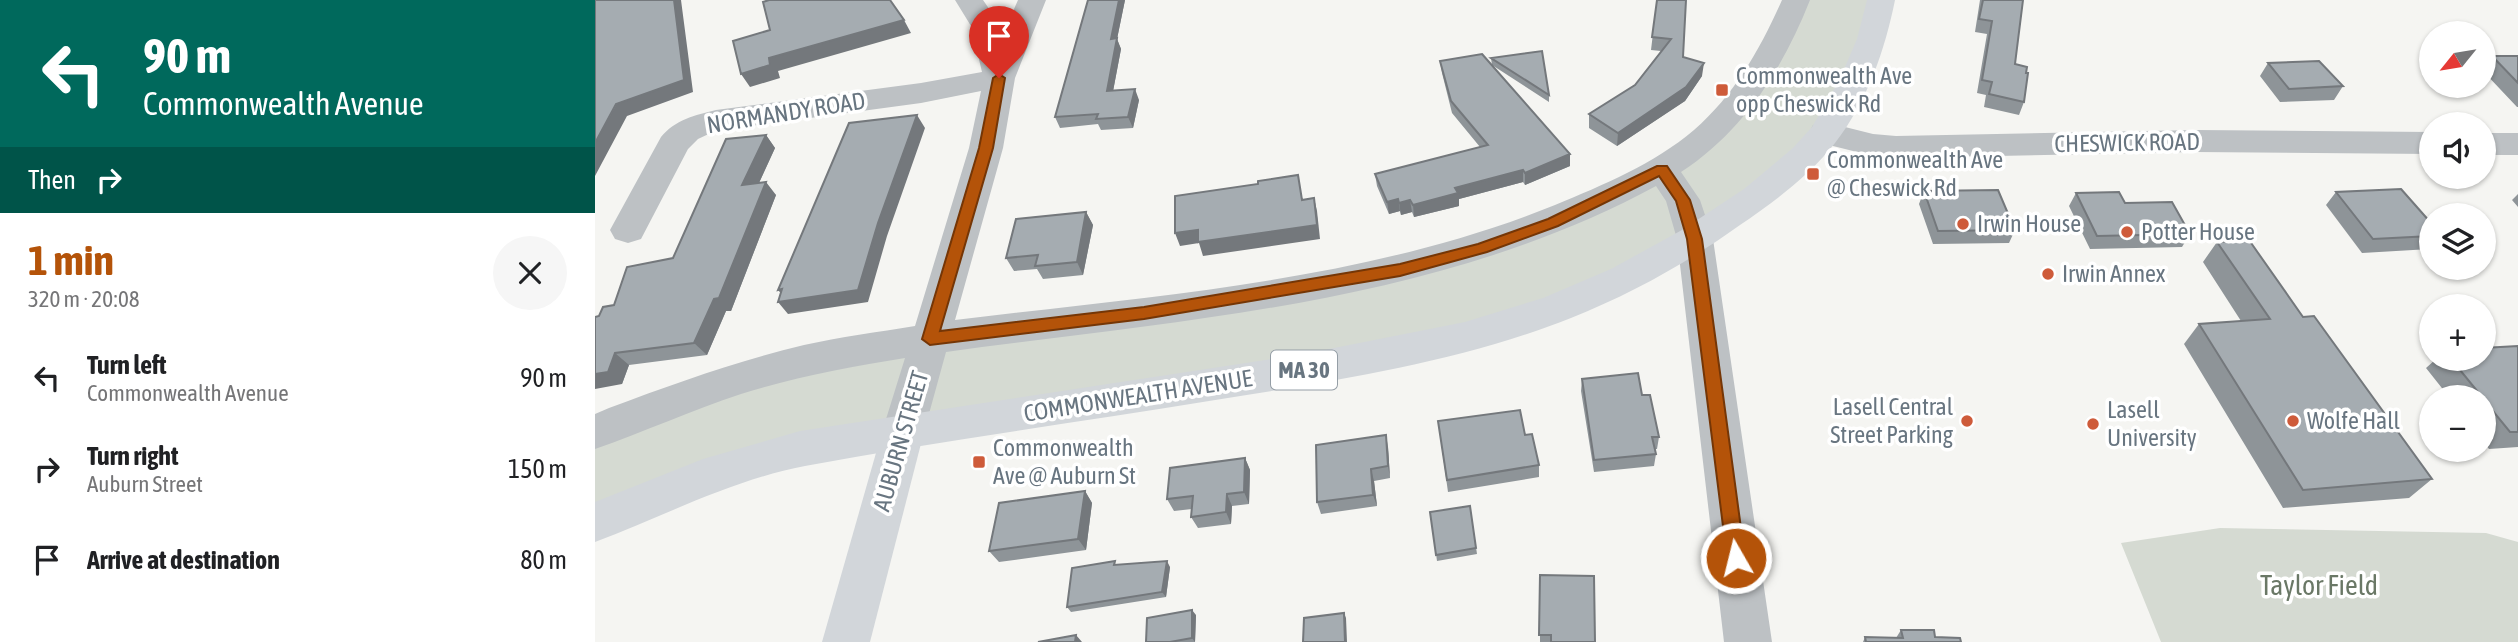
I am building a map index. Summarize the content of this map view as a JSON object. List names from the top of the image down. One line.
{"streets":{"main road":["MA 30","COMMONWEALTH AVENUE","AUBURN STREET"],"street":["NORMANDY ROAD","CHESWICK ROAD"]},"crossings":[["NORMANDY ROAD","AUBURN STREET"],["CHESWICK ROAD","COMMONWEALTH AVENUE"],["COMMONWEALTH AVENUE","AUBURN STREET"]],"parks":["Taylor Field"],"places":{"transit":["Commonwealth Ave opp Cheswick Rd","Commonwealth Ave @ Cheswick Rd","Commonwealth Ave @ Auburn St"],"other":["Irwin House","Potter House","Irwin Annex","Lasell Central Street Parking","Wolfe Hall","Lasell University"]},"north":"bottom left","page":{"turn":["90 m","Commonwealth Avenue"],"map_buttons":["+","−"],"then":"Then","heading":["1 min","320 m · 20:08"],"list":[{"name":"Turn left","note":"Commonwealth Avenue","value":"90 m"},{"name":"Turn right","note":"Auburn Street","value":"150 m"},{"name":"Arrive at destination","value":"80 m"}]}}
